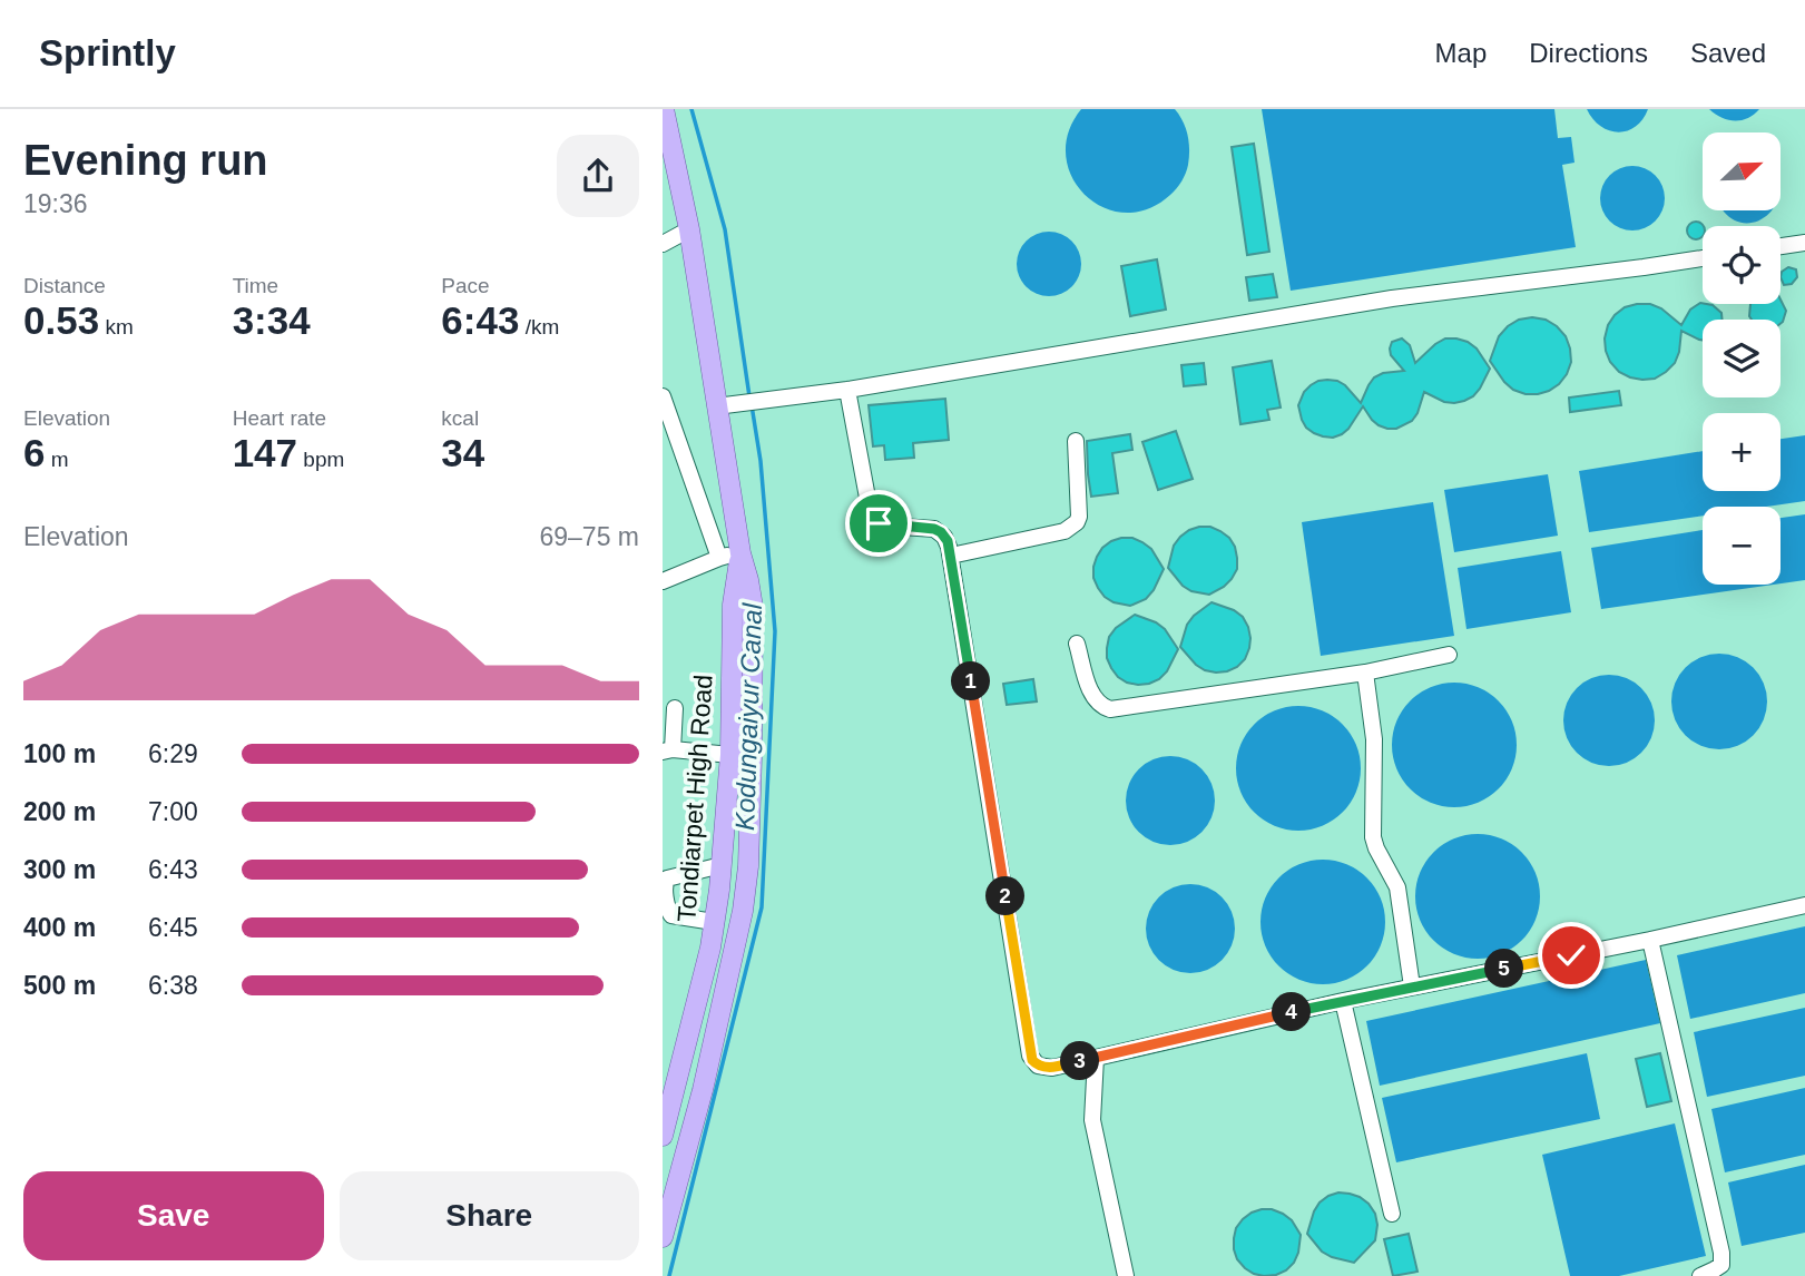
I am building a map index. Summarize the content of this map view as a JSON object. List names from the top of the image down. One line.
{"streets":{"main road":["Tondiarpet High Road"]},"water":["Kodungaiyur Canal"],"north":"top right","page":{"header":"Sprintly","nav":["Map","Directions","Saved"],"heading":["Evening run","19:36"],"map_buttons":["+","−"],"stats":[["Distance","0.53 km"],["Time","3:34"],["Pace","6:43 /km"],["Elevation","6 m"],["Heart rate","147 bpm"],["kcal","34"]],"chart":["Elevation","69–75 m"],"pins":["1","2","5","4","3"],"list":[{"name":"100 m","note":"6:29"},{"name":"200 m","note":"7:00"},{"name":"300 m","note":"6:43"},{"name":"400 m","note":"6:45"},{"name":"500 m","note":"6:38"}],"buttons":["Save","Share"]}}
